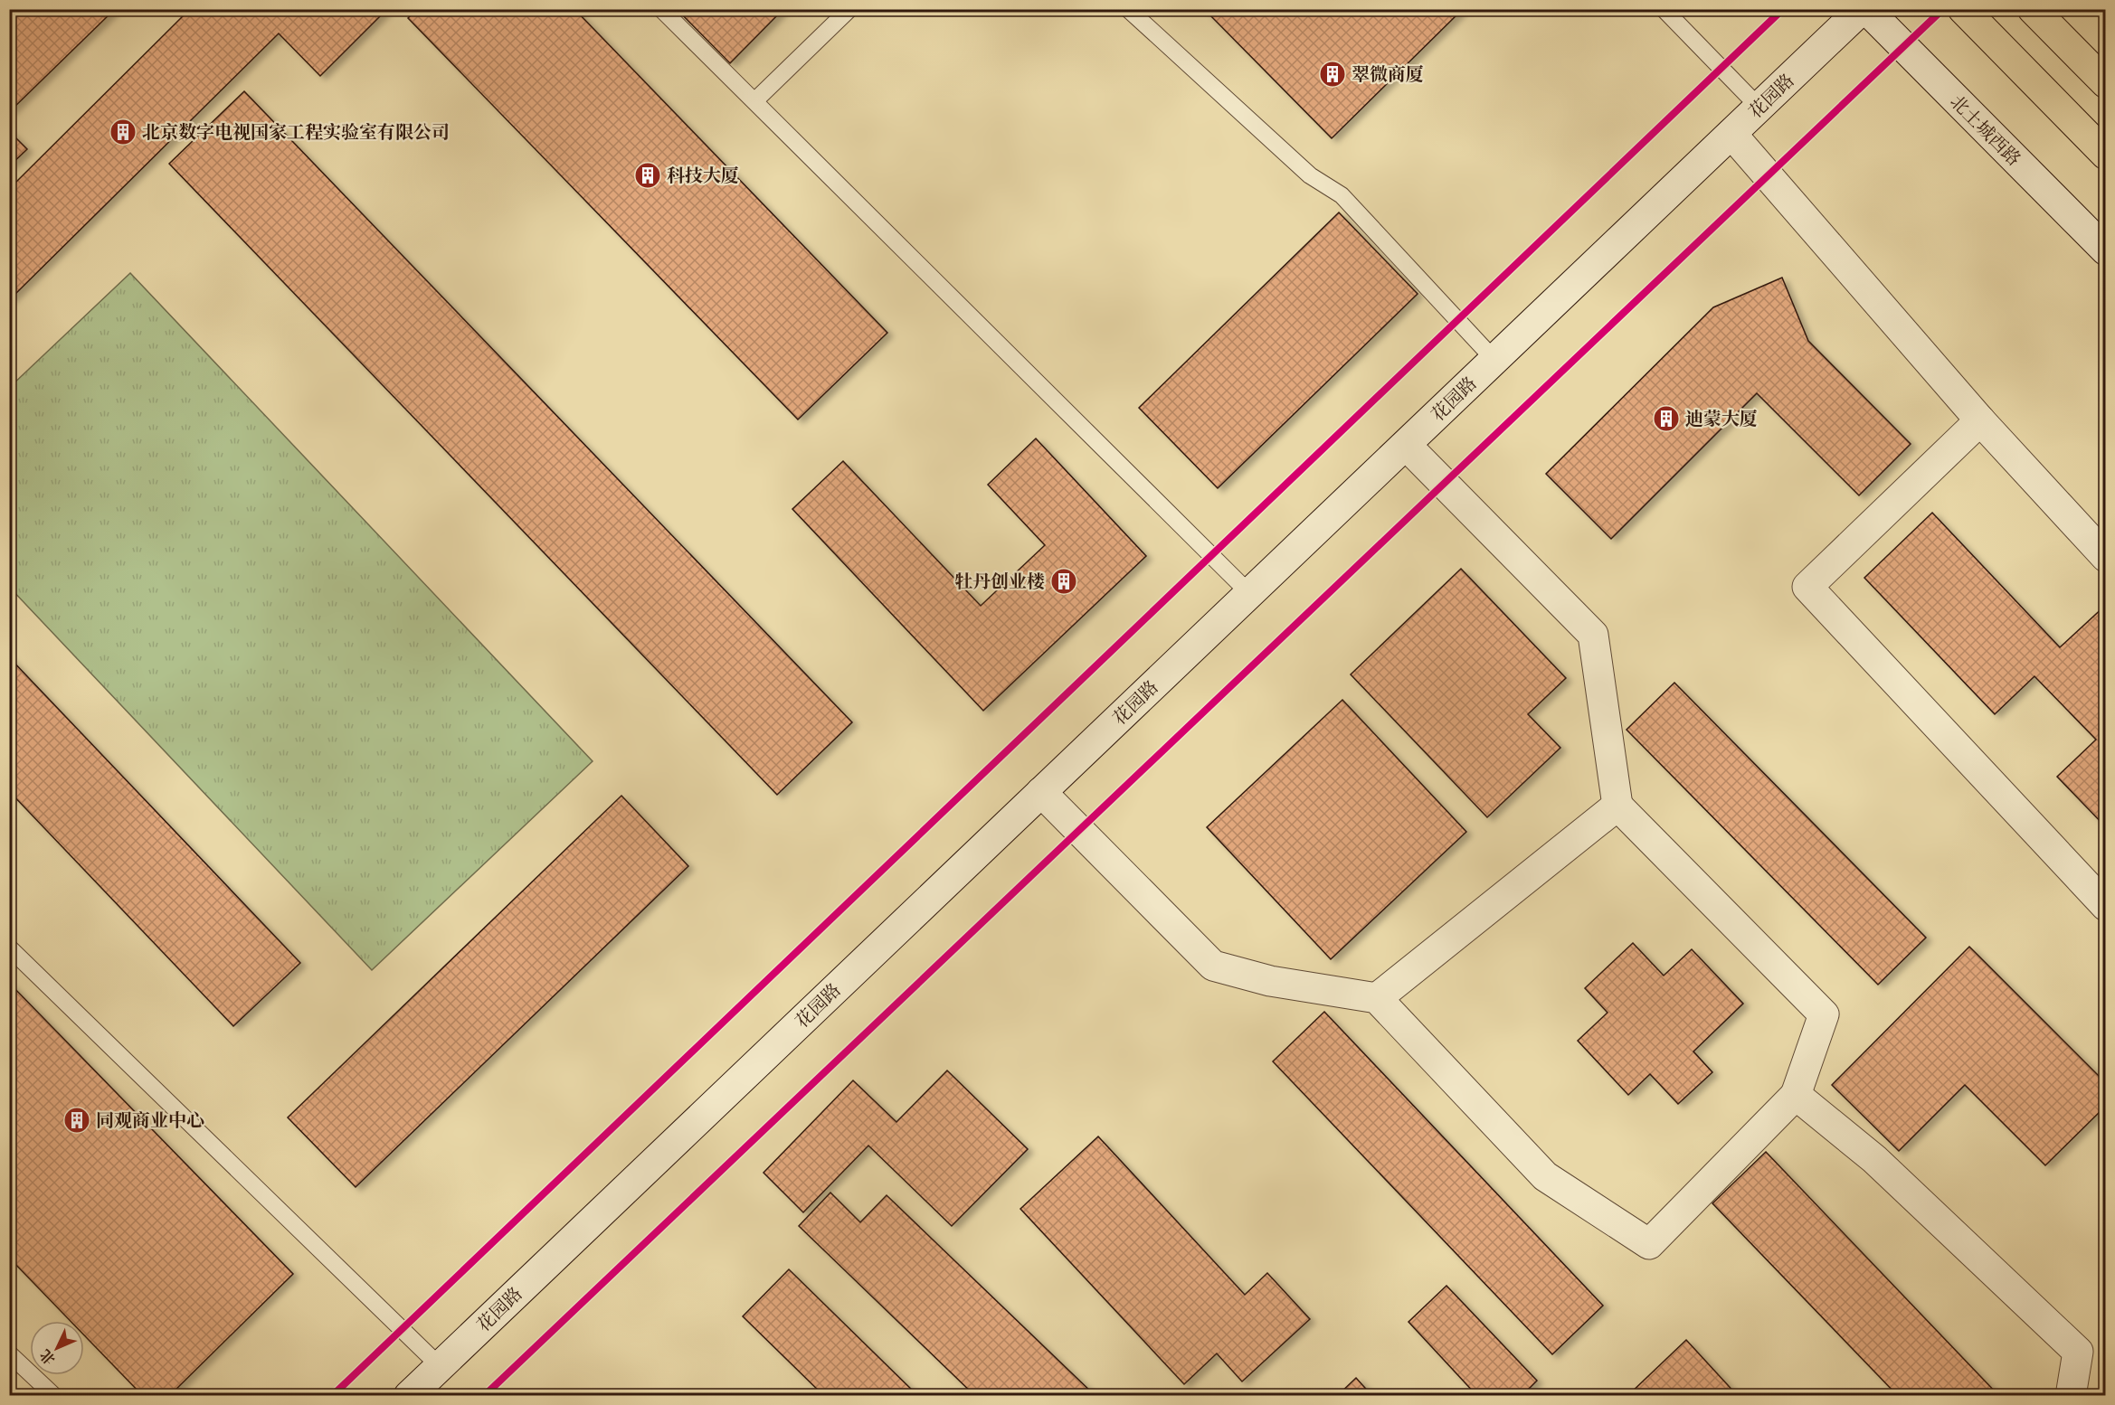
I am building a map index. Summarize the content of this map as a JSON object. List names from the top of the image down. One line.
{"streets":{"street":["花园路","北土城西路"]},"crossings":[["花园路","北土城西路"]],"places":{"building":["翠微商厦","北京数字电视国家工程实验室有限公司","科技大厦","迪蒙大厦","牡丹创业楼","同观商业中心"]},"north":"bottom left"}
